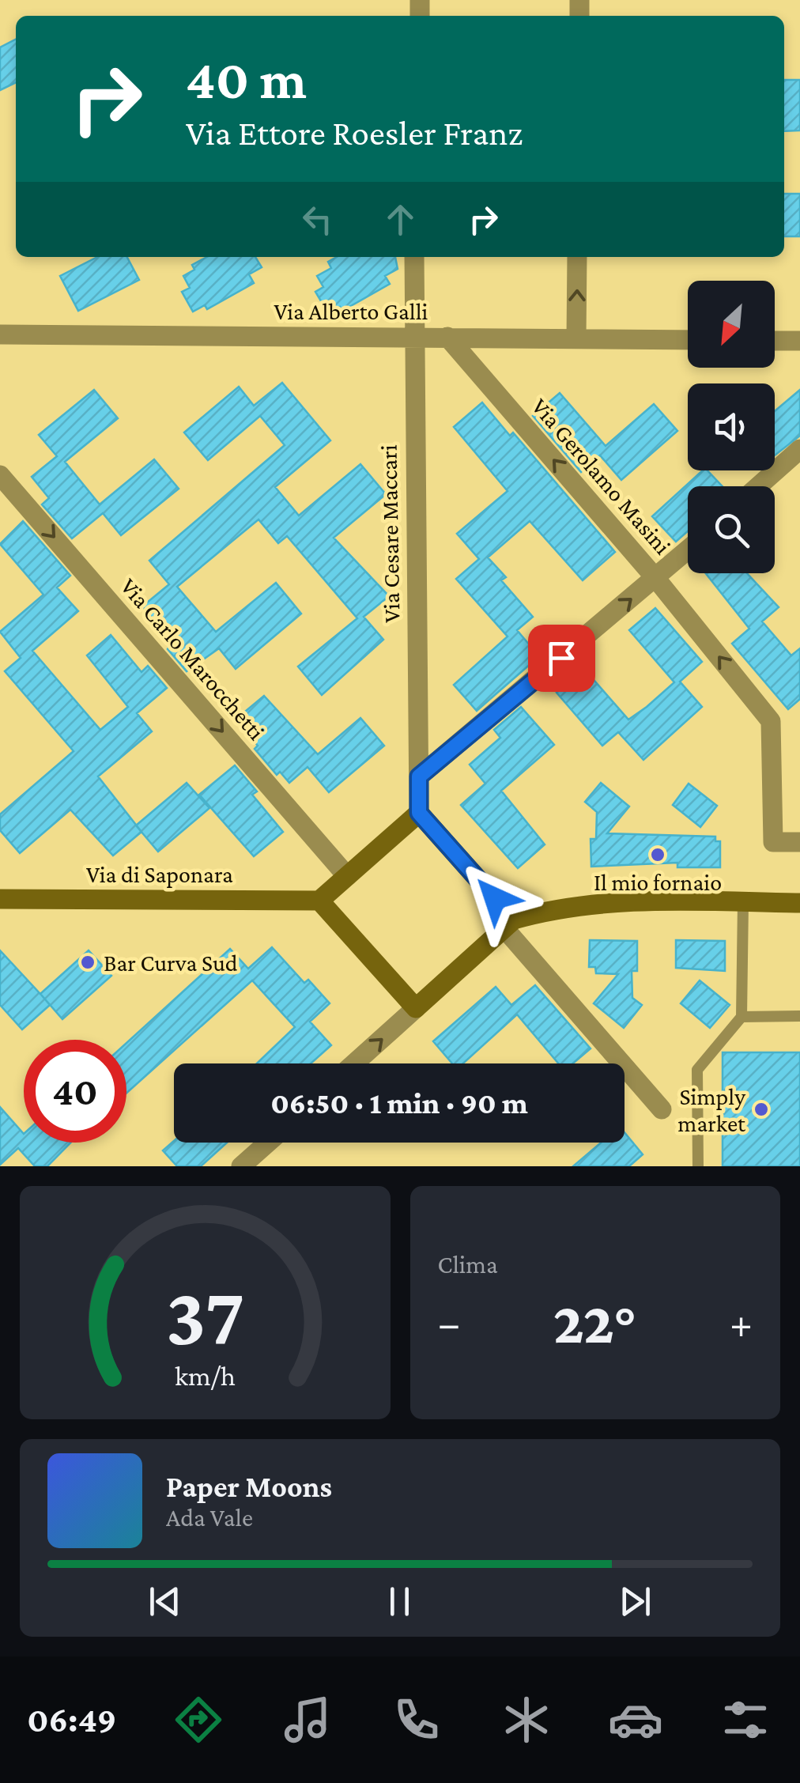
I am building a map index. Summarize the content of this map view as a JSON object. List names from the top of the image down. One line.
{"streets":{"street":["Via Alberto Galli","Via Gerolamo Masini","Via Cesare Maccari","Via Carlo Marocchetti","Via di Saponara"]},"crossings":[["Via Alberto Galli","Via Gerolamo Masini"],["Via Alberto Galli","Via Cesare Maccari"]],"one_way":["Via Gerolamo Masini","Via Carlo Marocchetti"],"places":["Il mio fornaio","Bar Curva Sud","Simply market"],"north":"bottom left","page":{"turn":["40 m","Via Ettore Roesler Franz"],"limit":"40","trip":"06:50 · 1 min · 90 m","tile":"Clima","heat":["−","22°","+"],"song":["Paper Moons","Ada Vale"],"tabs":"06:49","gauge":["37","km/h"]}}
